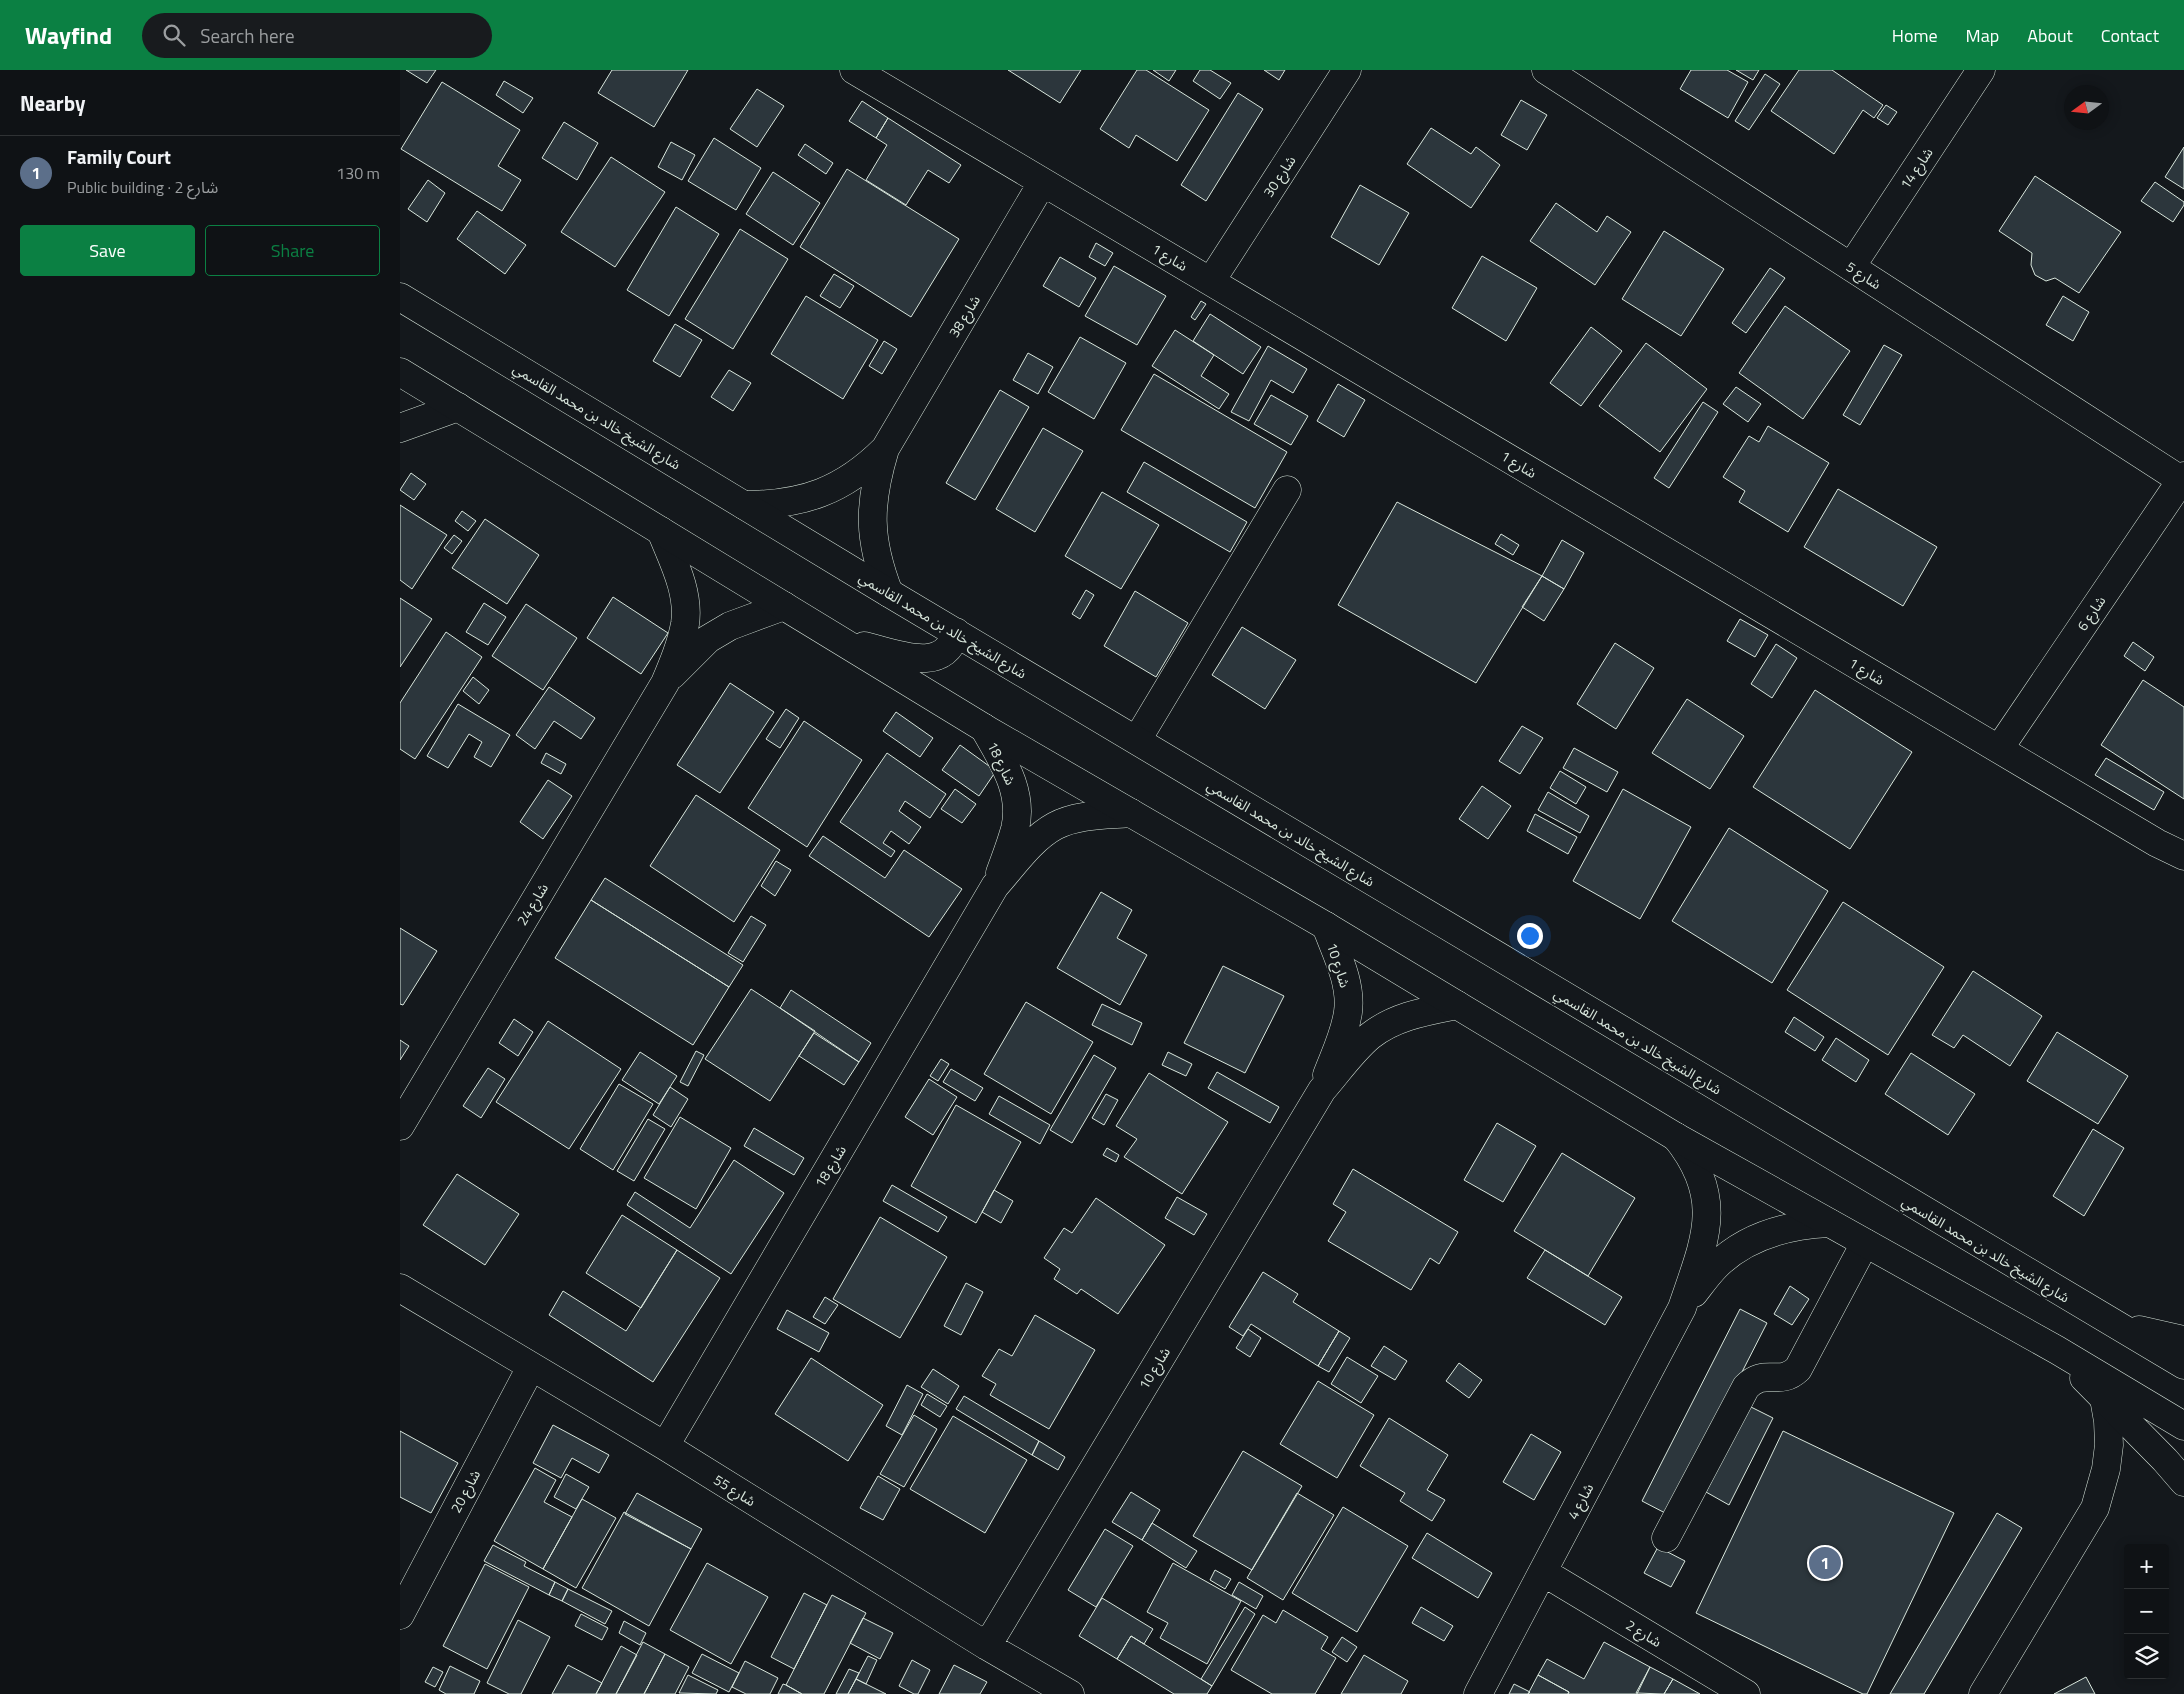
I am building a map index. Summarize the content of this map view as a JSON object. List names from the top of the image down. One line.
{"streets":{"street":["شارع 14","شارع 30","شارع 1","شارع 5","شارع 38","شارع الشيخ خالد بن محمد القاسمي","شارع 6","شارع 18","شارع 24","شارع 10","شارع 55","شارع 20","شارع 4","شارع 2"]},"crossings":[["شارع 14","شارع 5"],["شارع 30","شارع 1"],["شارع 1","شارع 38"],["شارع 1","شارع 6"],["شارع 5","شارع 6"],["شارع 38","شارع الشيخ خالد بن محمد القاسمي"],["شارع 18","شارع 55"],["شارع 10","شارع 55"],["شارع 55","شارع 20"],["شارع 4","شارع 2"]],"north":"left","page":{"header":"Wayfind","search":"Search here","nav":["Home","Map","About","Contact"],"heading":"Nearby","list":[{"mark":"1","name":"Family Court","note":"Public building · شارع 2","value":"130 m"}],"buttons":["Save","Share"],"map_buttons":["+","−"],"pins":"1"}}
